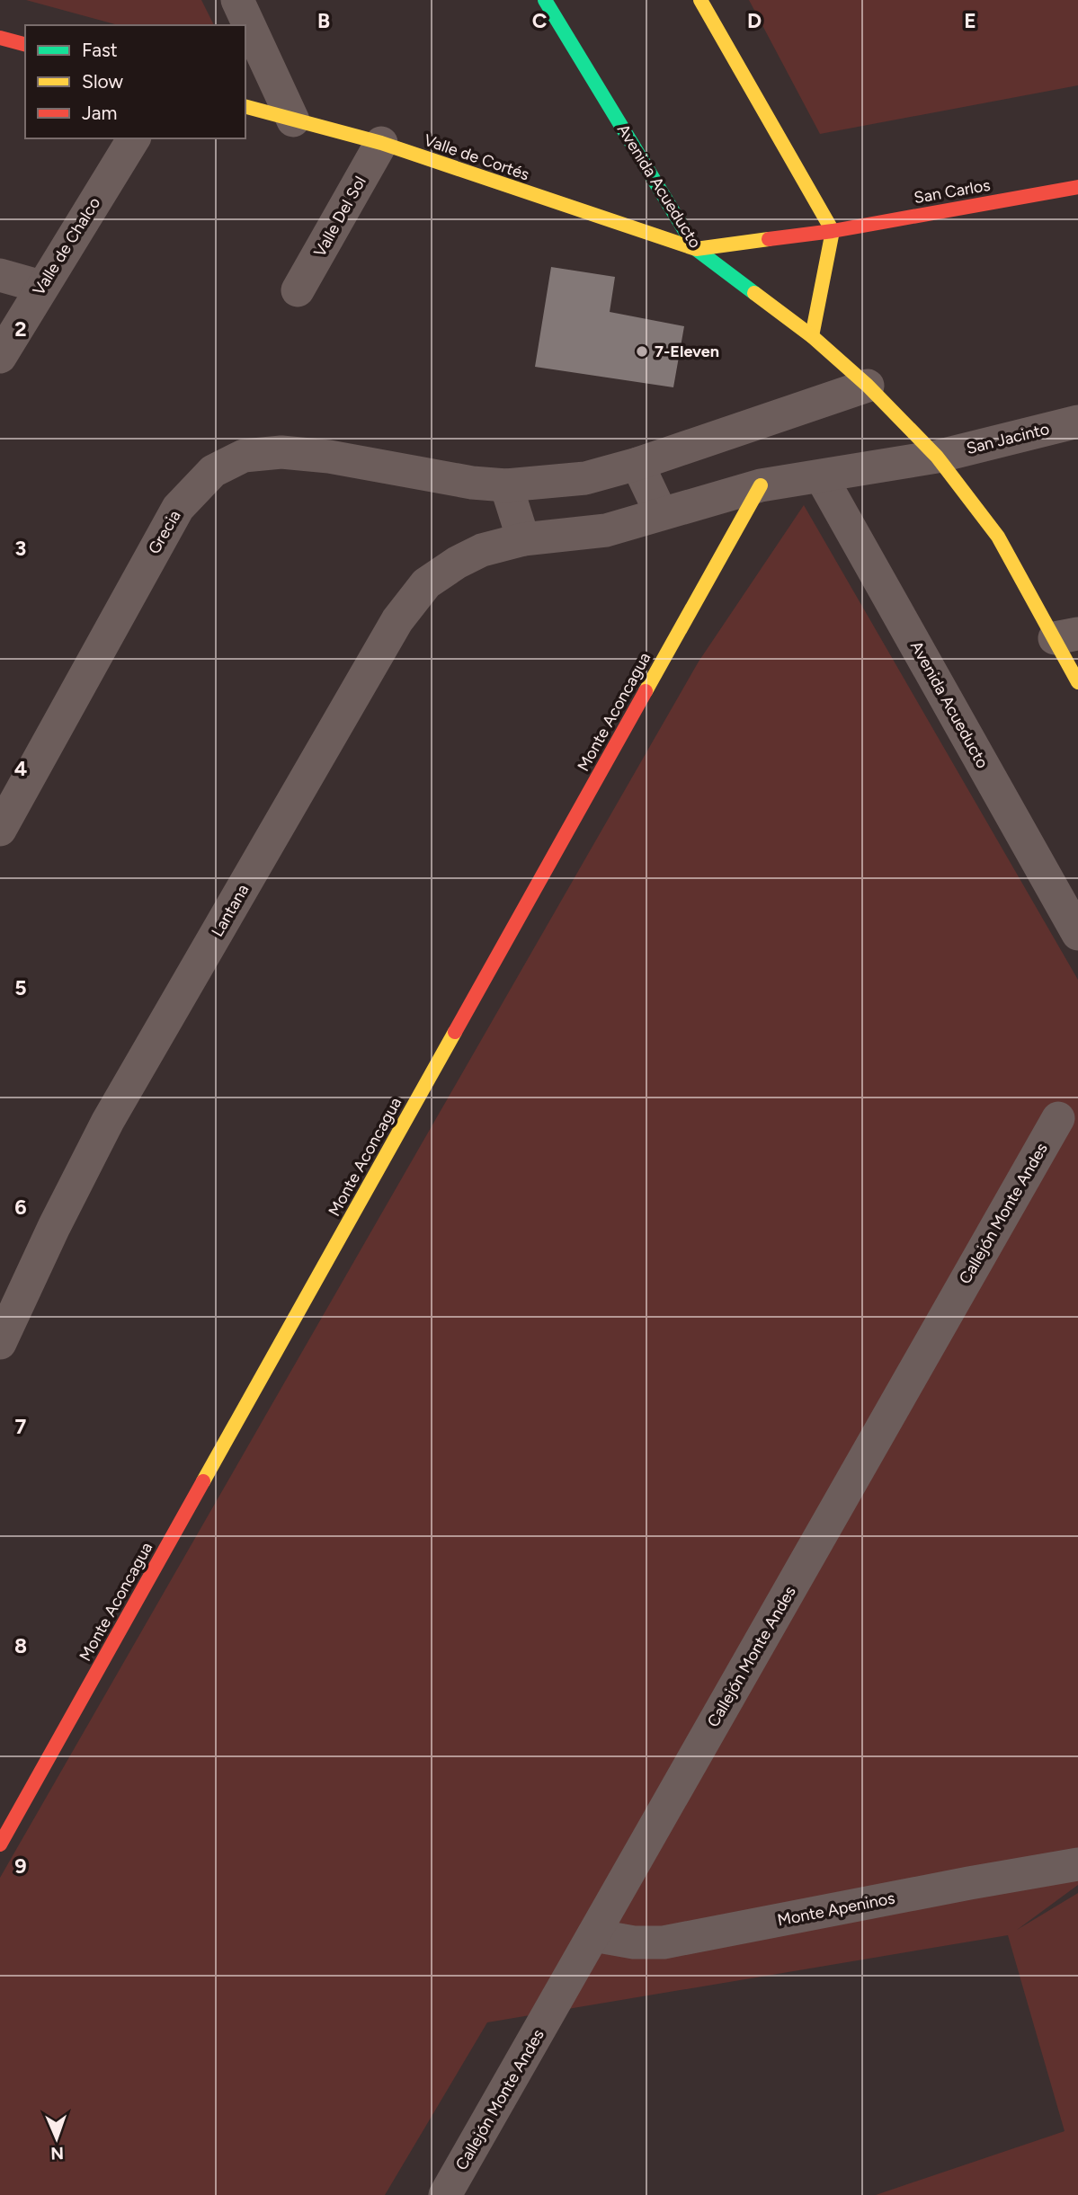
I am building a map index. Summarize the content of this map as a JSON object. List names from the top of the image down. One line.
{"streets":{"street":["Valle de Cortés","Avenida Acueducto","San Carlos","Valle Del Sol","Valle de Chalco","San Jacinto","Grecia","Monte Aconcagua","Lantana","Callejón Monte Andes","Monte Apeninos"]},"crossings":[["Valle de Cortés","Avenida Acueducto"],["Valle de Cortés","San Carlos"],["Valle de Cortés","Valle Del Sol"],["Avenida Acueducto","San Carlos"],["Avenida Acueducto","San Jacinto"],["Avenida Acueducto","Grecia"],["San Jacinto","Monte Aconcagua"],["San Jacinto","Lantana"],["Monte Aconcagua","Lantana"],["Callejón Monte Andes","Monte Apeninos"]],"places":["7-Eleven"],"legend":["Fast","Slow","Jam"],"north":"bottom","grid":{"columns":["B","C","D","E"],"rows":["2","3","4","5","6","7","8","9"]}}
